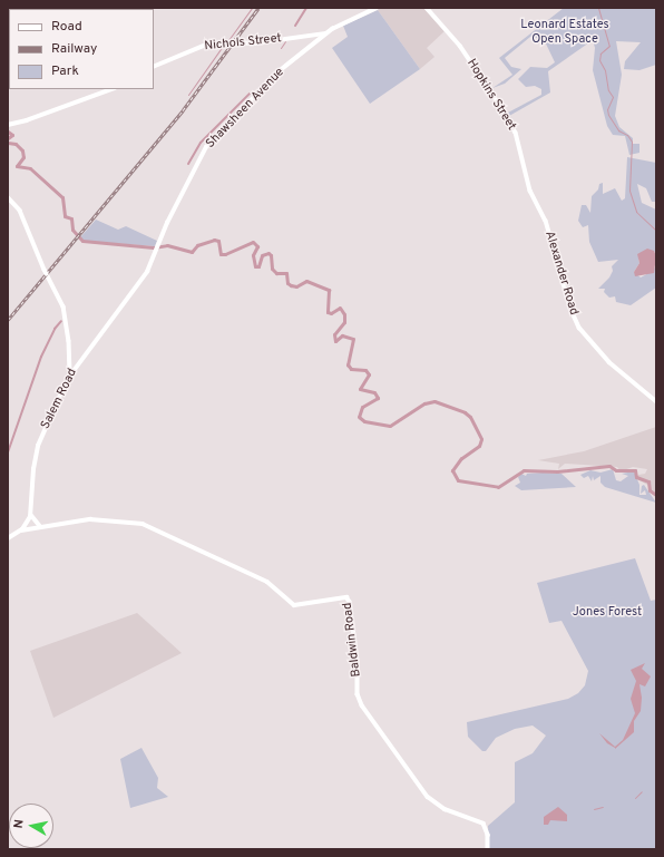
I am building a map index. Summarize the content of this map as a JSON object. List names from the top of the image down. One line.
{"streets":{"street":["Nichols Street","Hopkins Street","Shawsheen Avenue","Alexander Road","Salem Road","Baldwin Road"]},"crossings":[["Nichols Street","Shawsheen Avenue"],["Hopkins Street","Alexander Road"],["Shawsheen Avenue","Salem Road"]],"parks":["Leonard Estates Open Space","Jones Forest"],"legend":["Road","Railway","Park"],"north":"left"}
